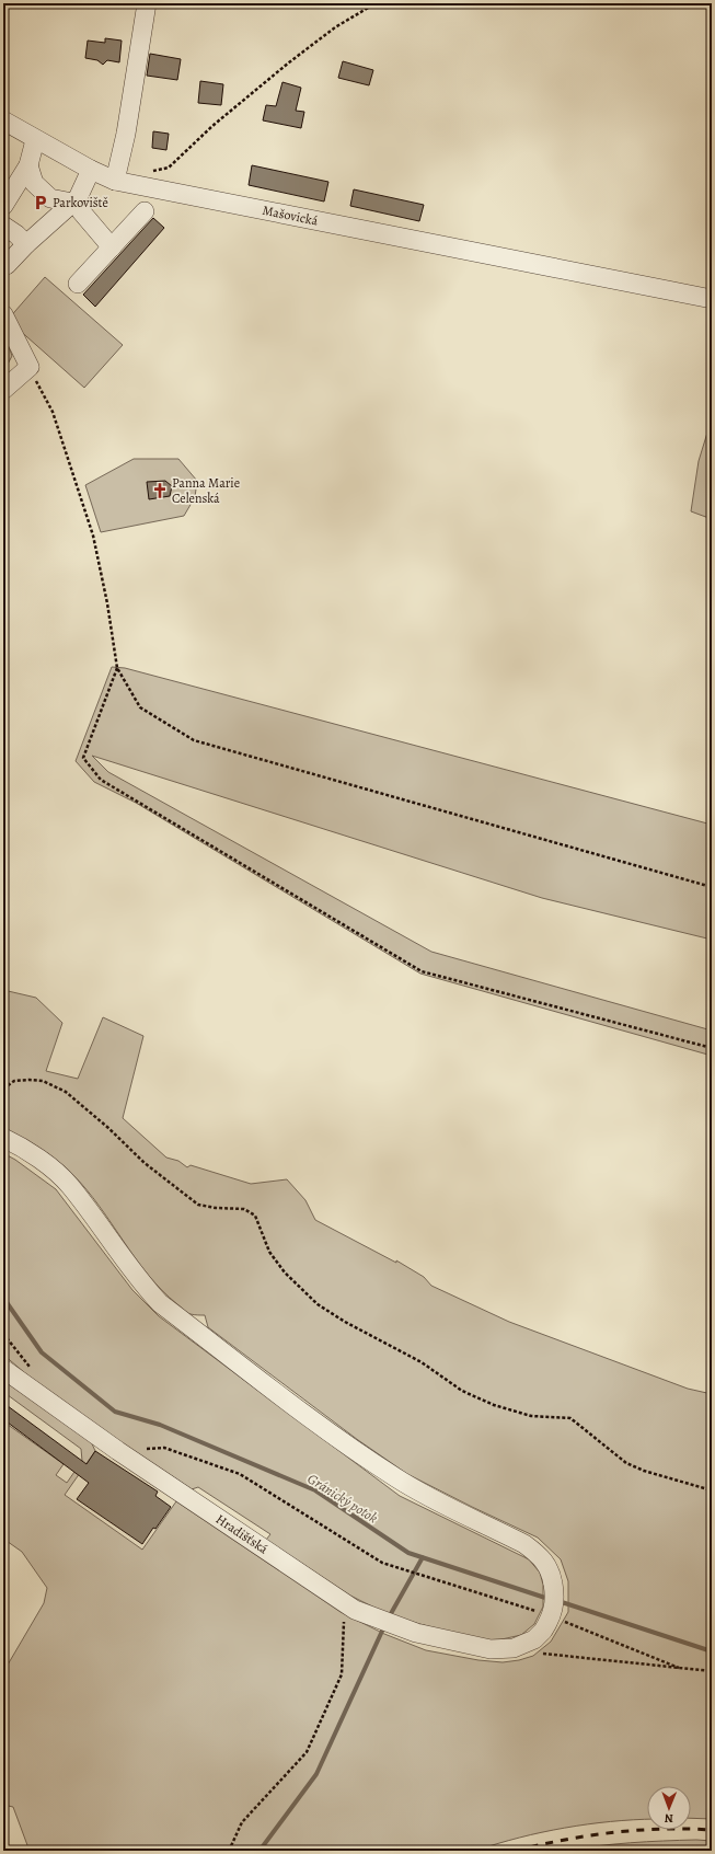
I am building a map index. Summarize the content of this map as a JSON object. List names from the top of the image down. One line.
{"streets":{"street":["Mašovická","Hradišťská"]},"water":["Gránický potok"],"places":{"parking":["Parkoviště"],"church":["Panna Marie Celenská"]},"north":"bottom"}
